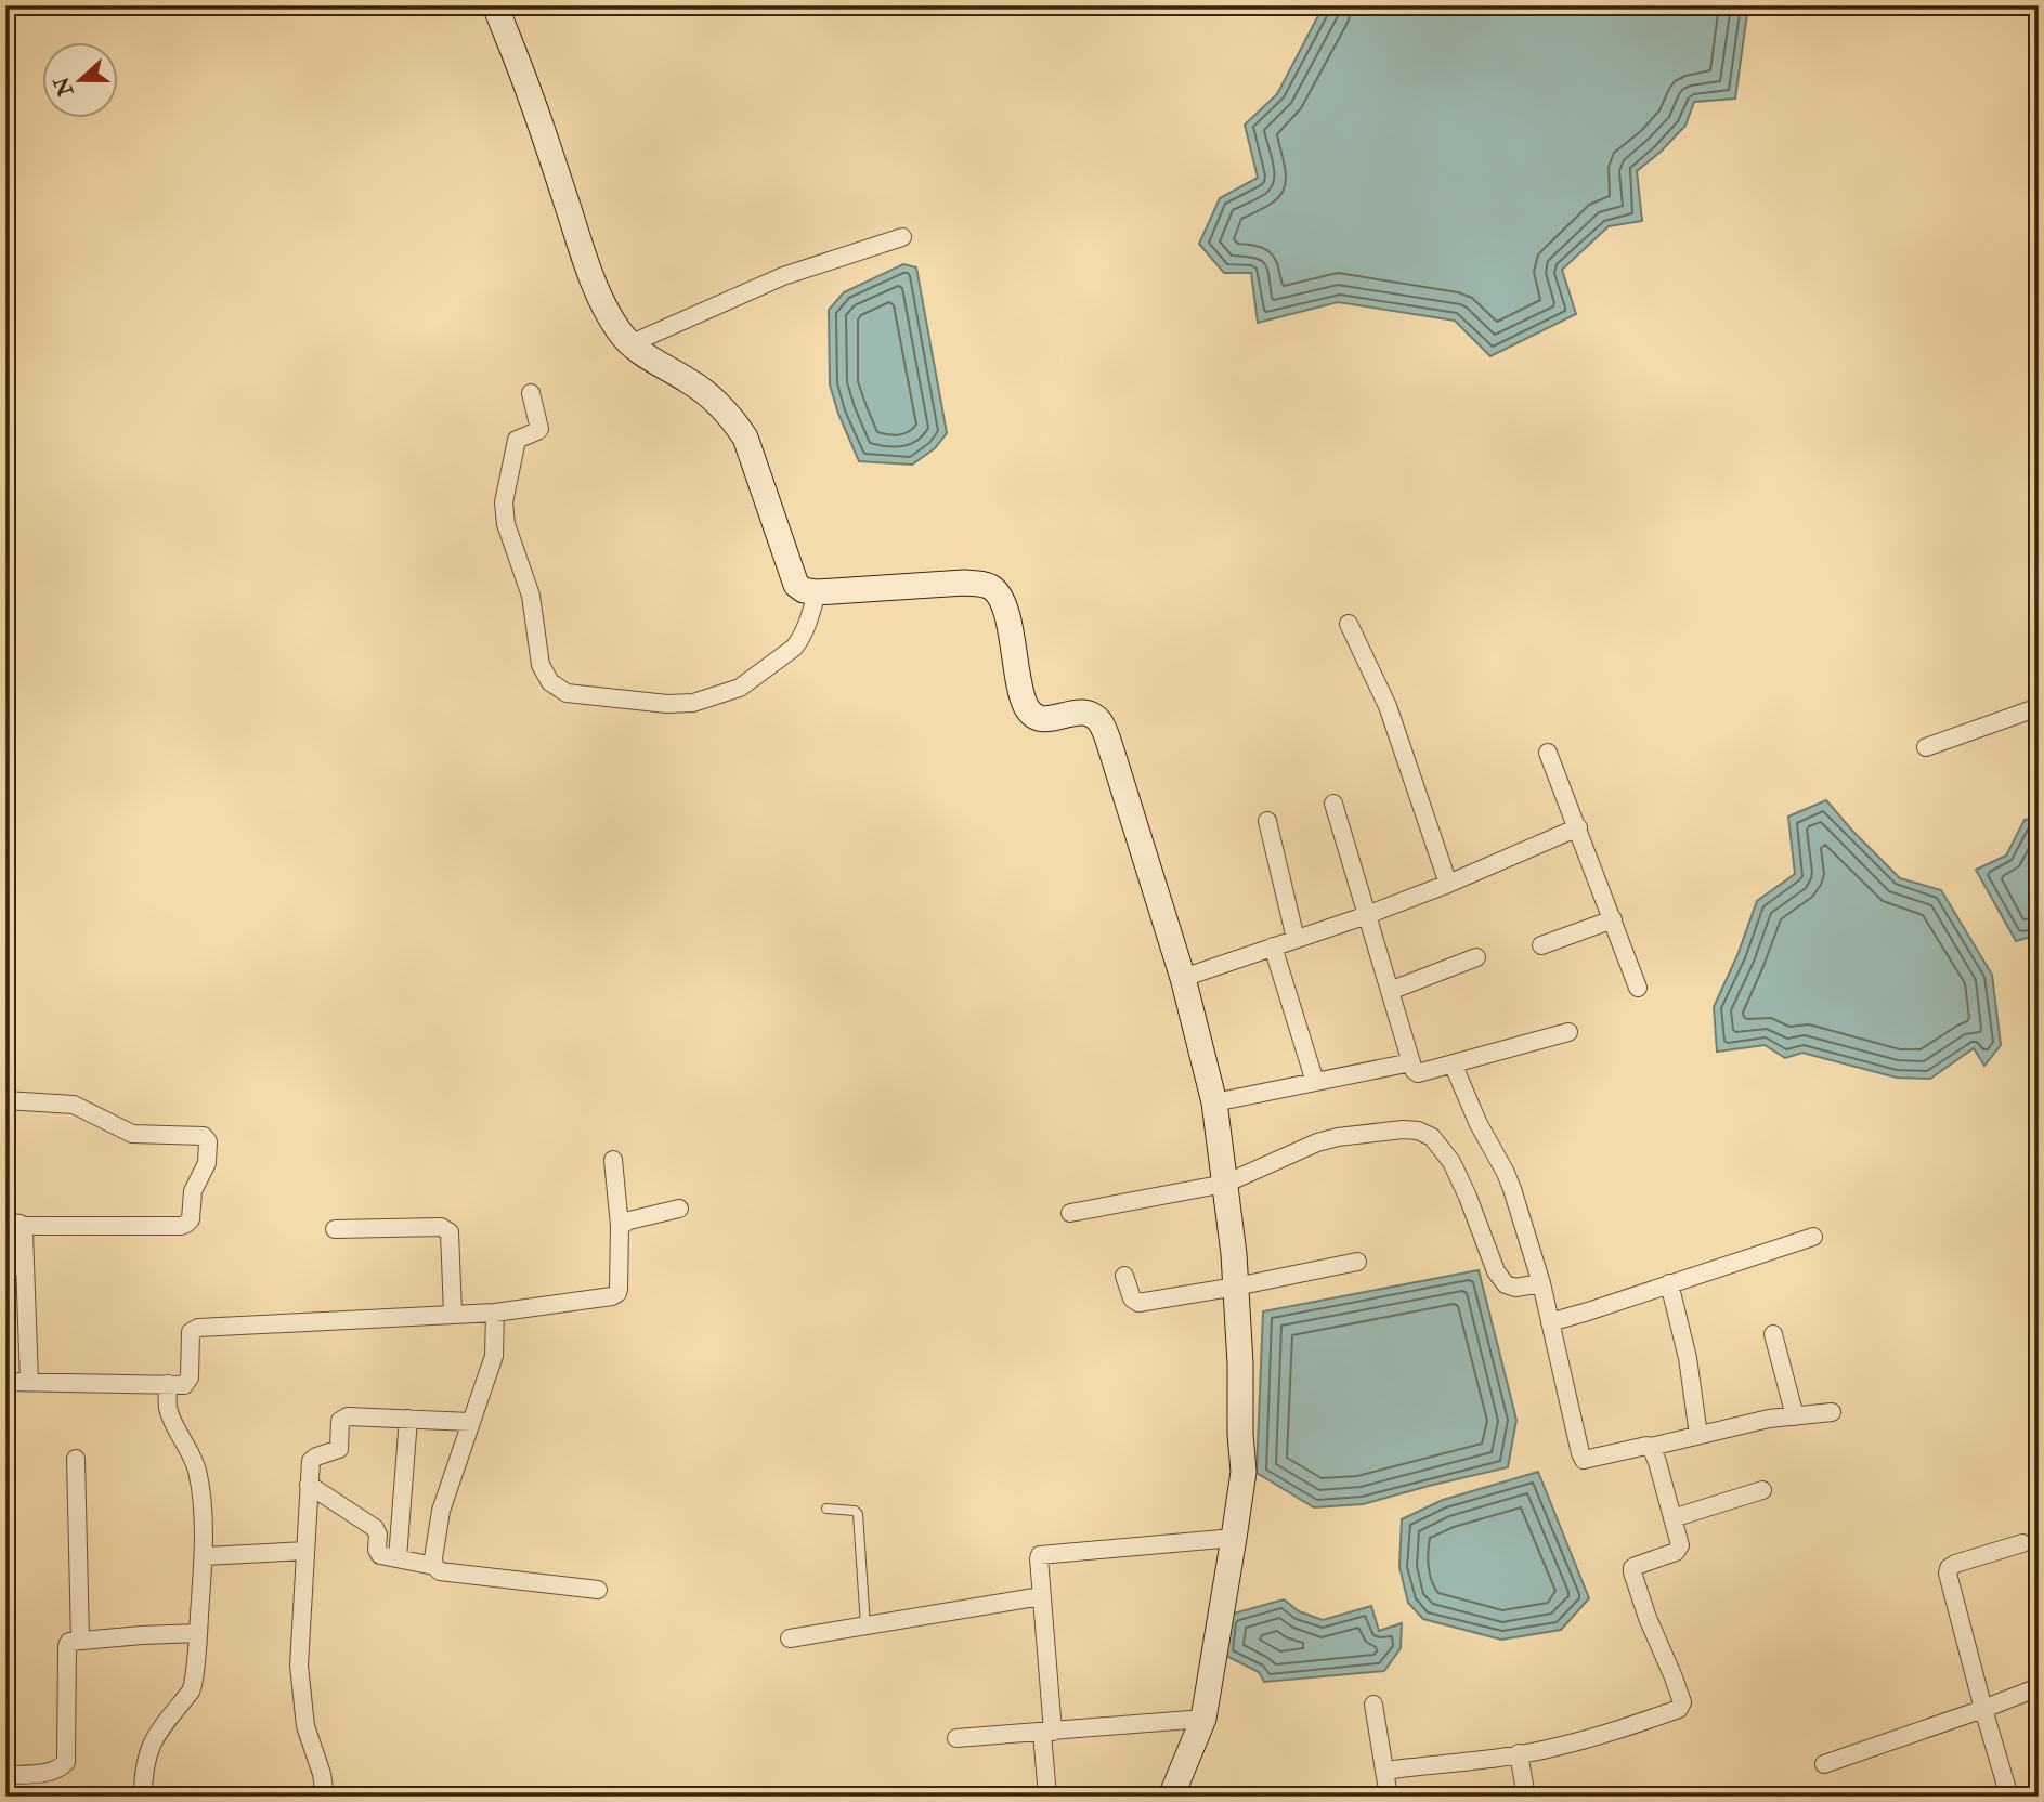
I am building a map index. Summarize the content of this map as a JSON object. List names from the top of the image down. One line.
{"north":"left"}
